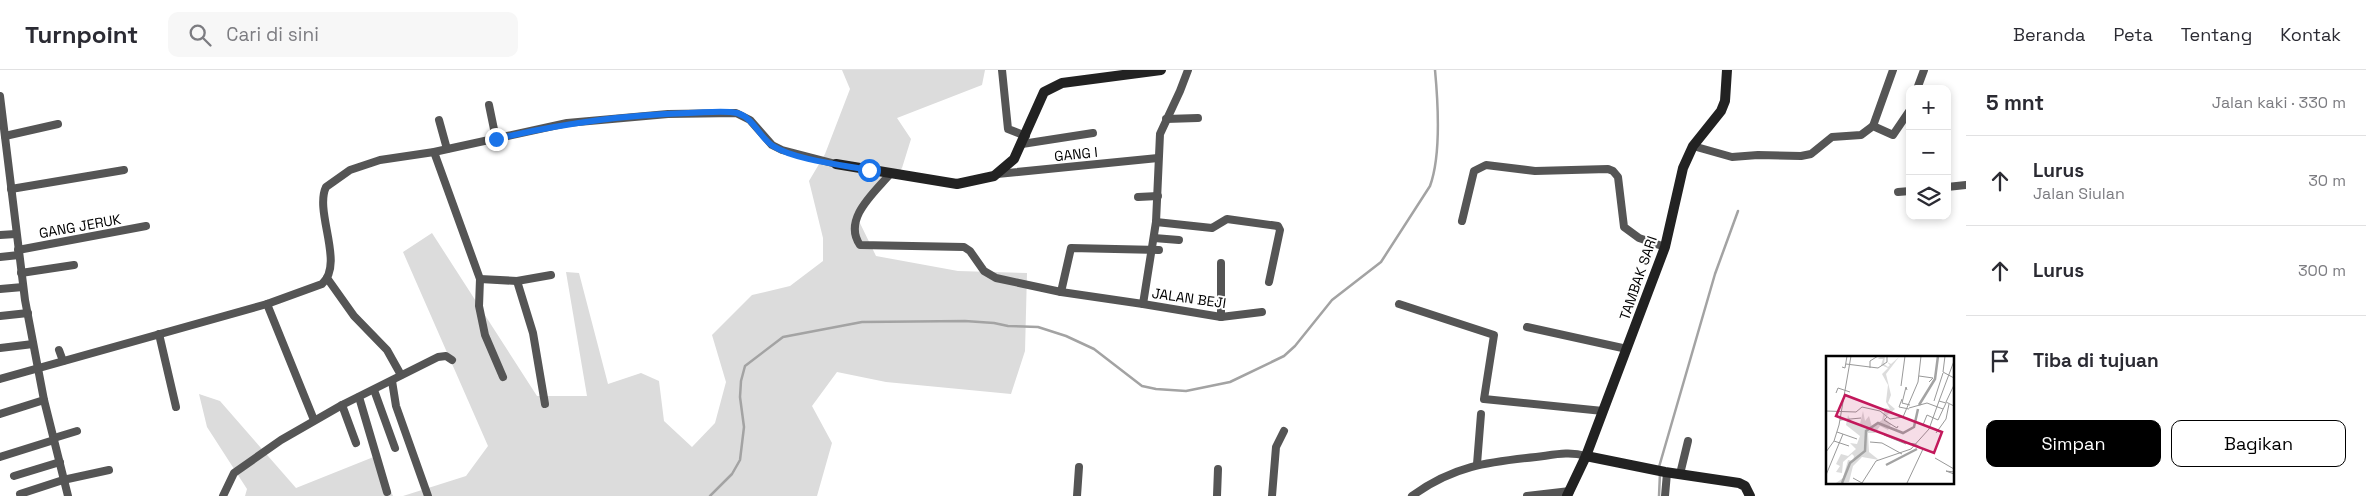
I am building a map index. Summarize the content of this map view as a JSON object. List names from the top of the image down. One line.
{"streets":{"street":["GANG I","GANG JERUK","TAMBAK SARI","JALAN BEJI"]},"page":{"header":"Turnpoint","search":"Cari di sini","nav":["Beranda","Peta","Tentang","Kontak"],"heading":["5 mnt","Jalan kaki · 330 m"],"map_buttons":["+","−"],"list":[["Lurus","Jalan Siulan","30 m"],["Lurus","300 m"],"Tiba di tujuan"],"buttons":["Simpan","Bagikan"]}}
